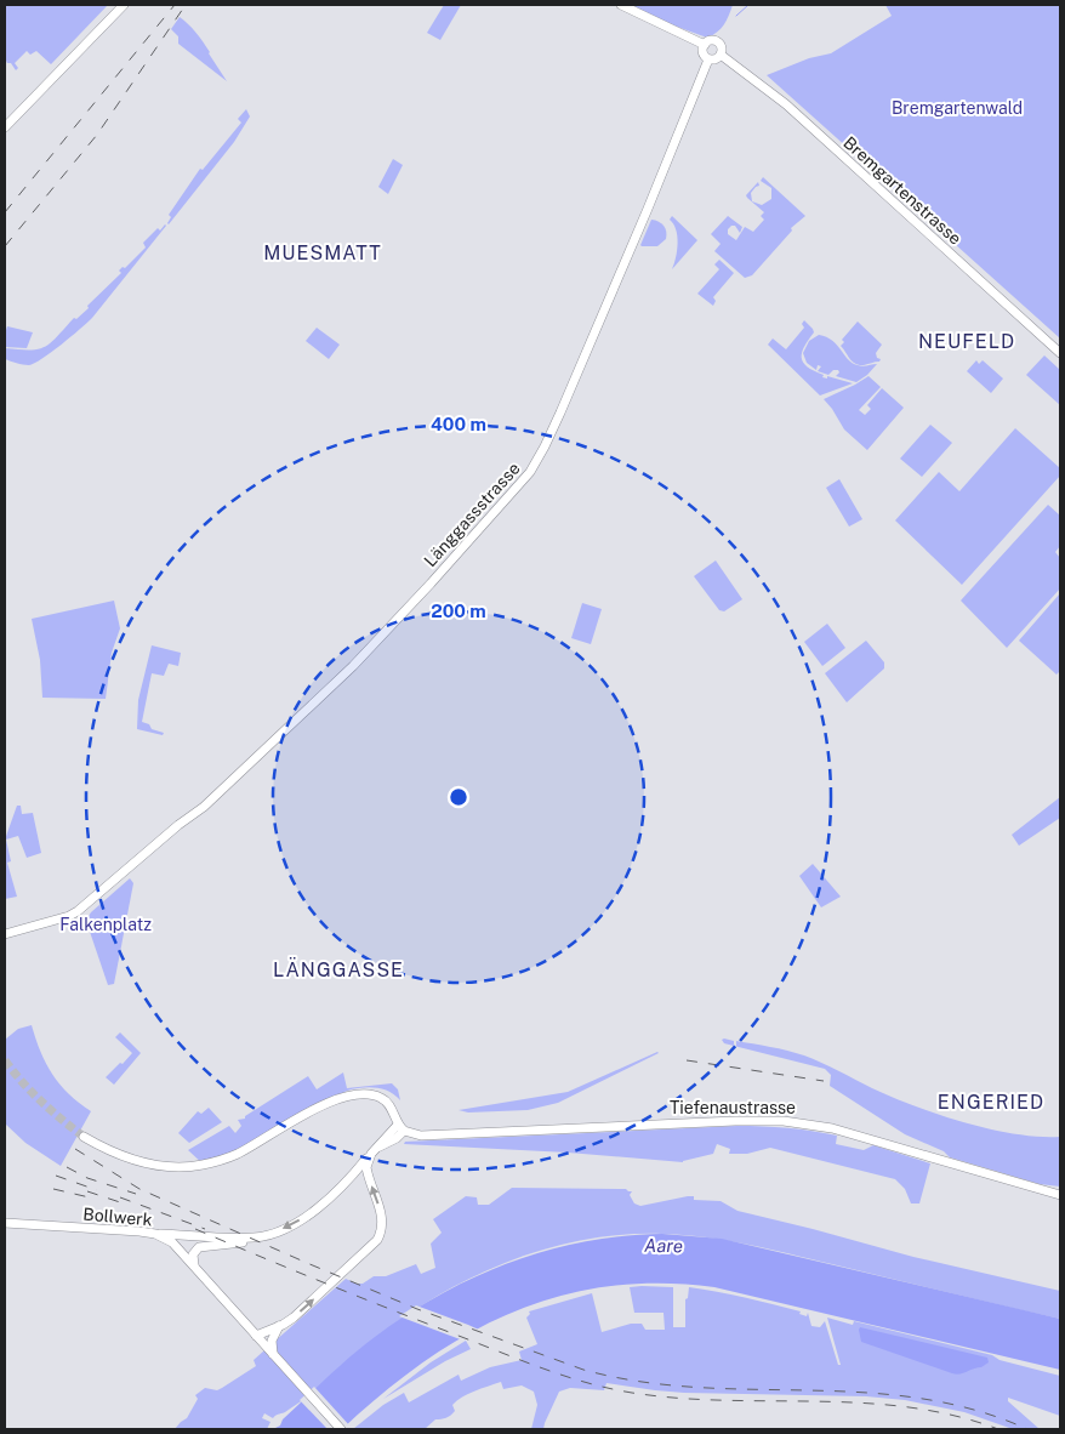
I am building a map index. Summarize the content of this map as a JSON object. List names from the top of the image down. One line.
{"streets":{"main road":["Bremgartenstrasse","Länggassstrasse","Tiefenaustrasse","Bollwerk"]},"crossings":[["Bremgartenstrasse","Länggassstrasse"]],"districts":["MUESMATT","NEUFELD","LÄNGGASSE","ENGERIED"],"water":["Aare"],"parks":["Bremgartenwald","Falkenplatz"],"rings":["400 m","200 m"]}
